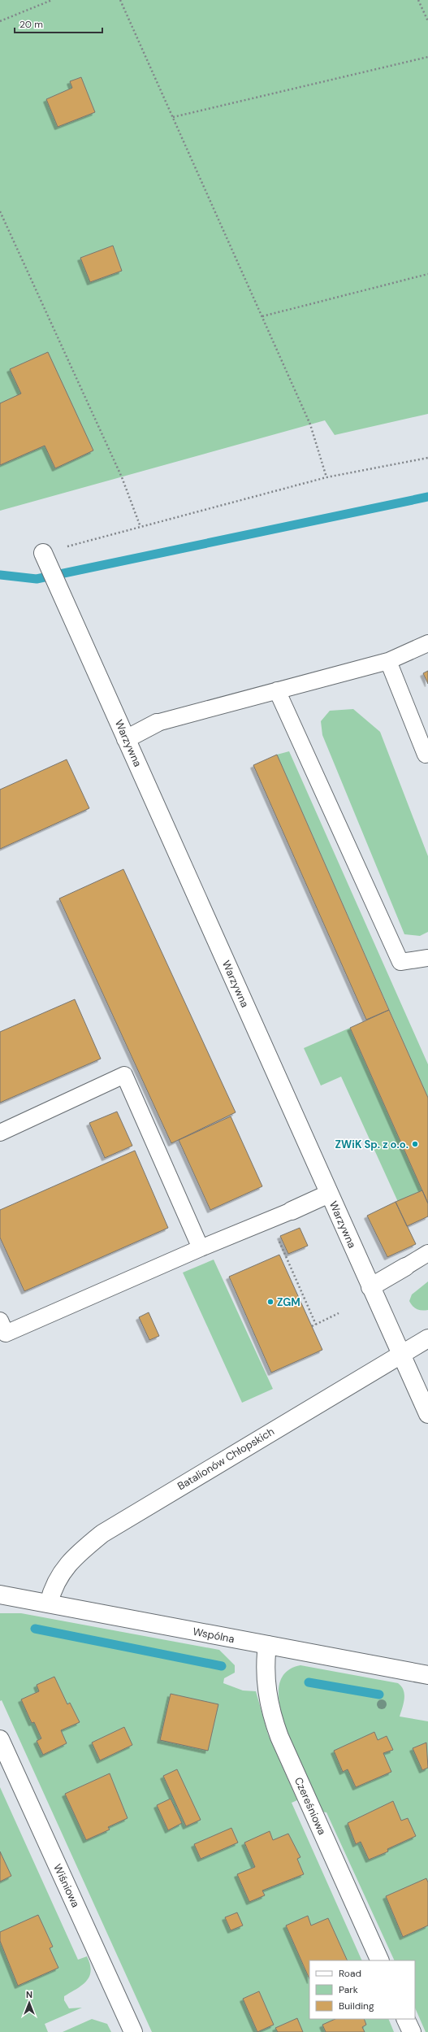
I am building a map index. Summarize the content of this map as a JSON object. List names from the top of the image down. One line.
{"streets":{"street":["Warzywna","Batalionów Chłopskich","Wspólna","Czereśniowa","Wiśniowa"]},"crossings":[["Warzywna","Batalionów Chłopskich"],["Batalionów Chłopskich","Wspólna"],["Wspólna","Czereśniowa"]],"places":["ZWiK Sp. z o.o.","ZGM"],"legend":["Road","Park","Building"],"scale_bar":"20 m","north":"top"}
